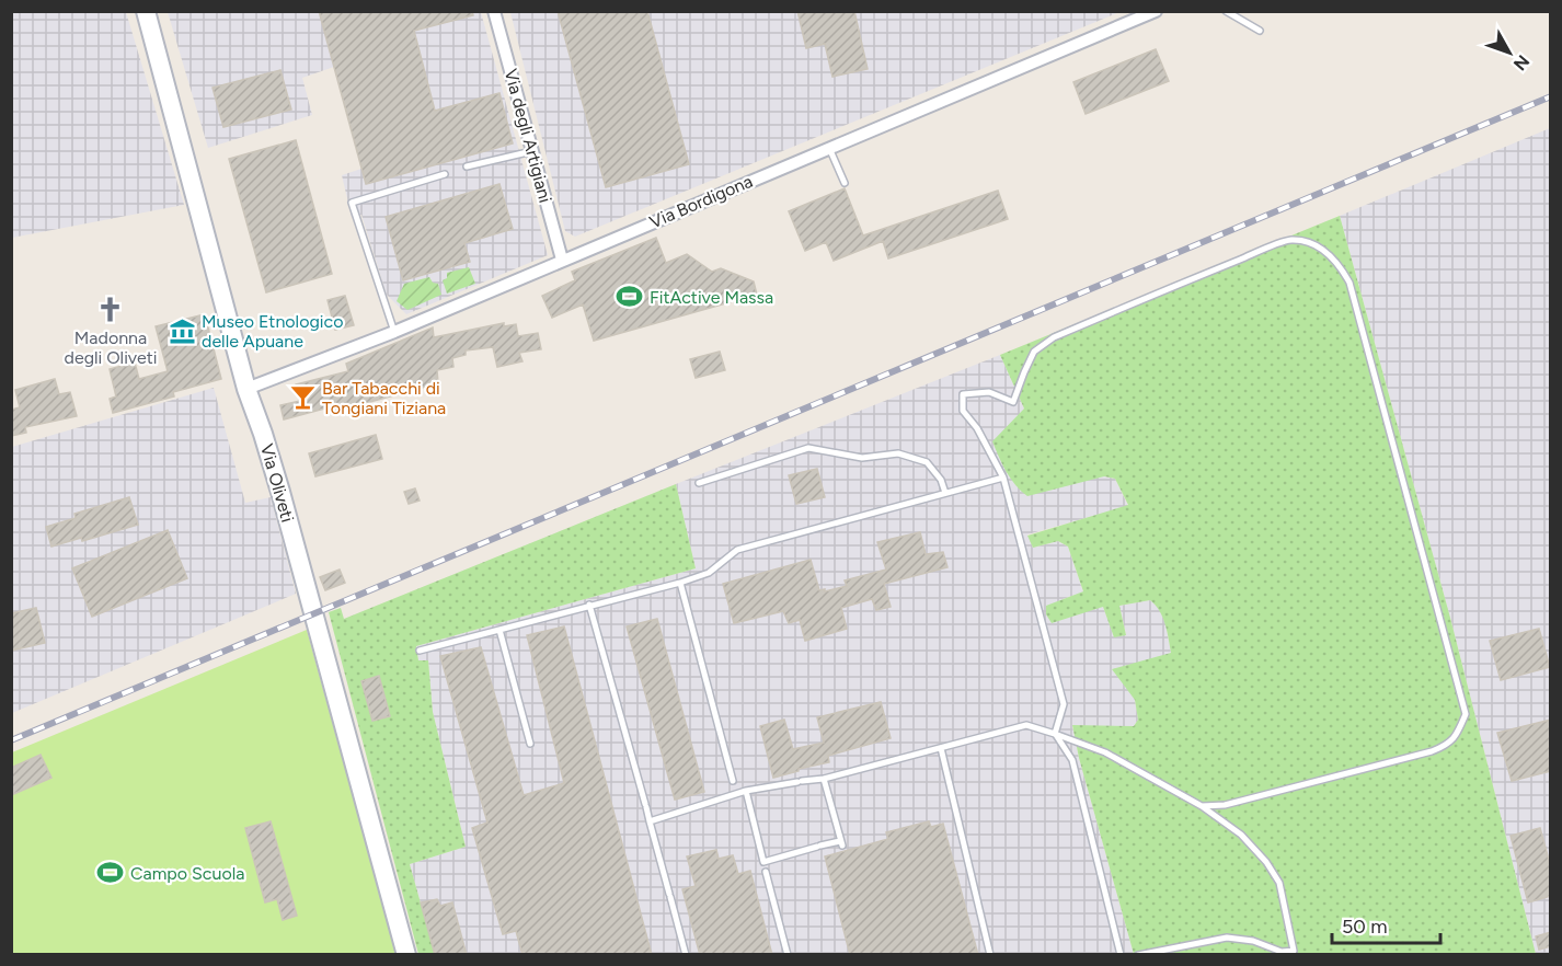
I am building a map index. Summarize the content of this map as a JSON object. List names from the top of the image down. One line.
{"streets":{"main road":["Via Oliveti"],"street":["Via degli Artigiani","Via Bordigona"]},"crossings":[["Via degli Artigiani","Via Bordigona"],["Via Bordigona","Via Oliveti"]],"places":{"sports":["FitActive Massa","Campo Scuola"],"church":["Madonna degli Oliveti"],"museum":["Museo Etnologico delle Apuane"],"bar":["Bar Tabacchi di Tongiani Tiziana"]},"scale_bar":"50 m","north":"bottom right"}
